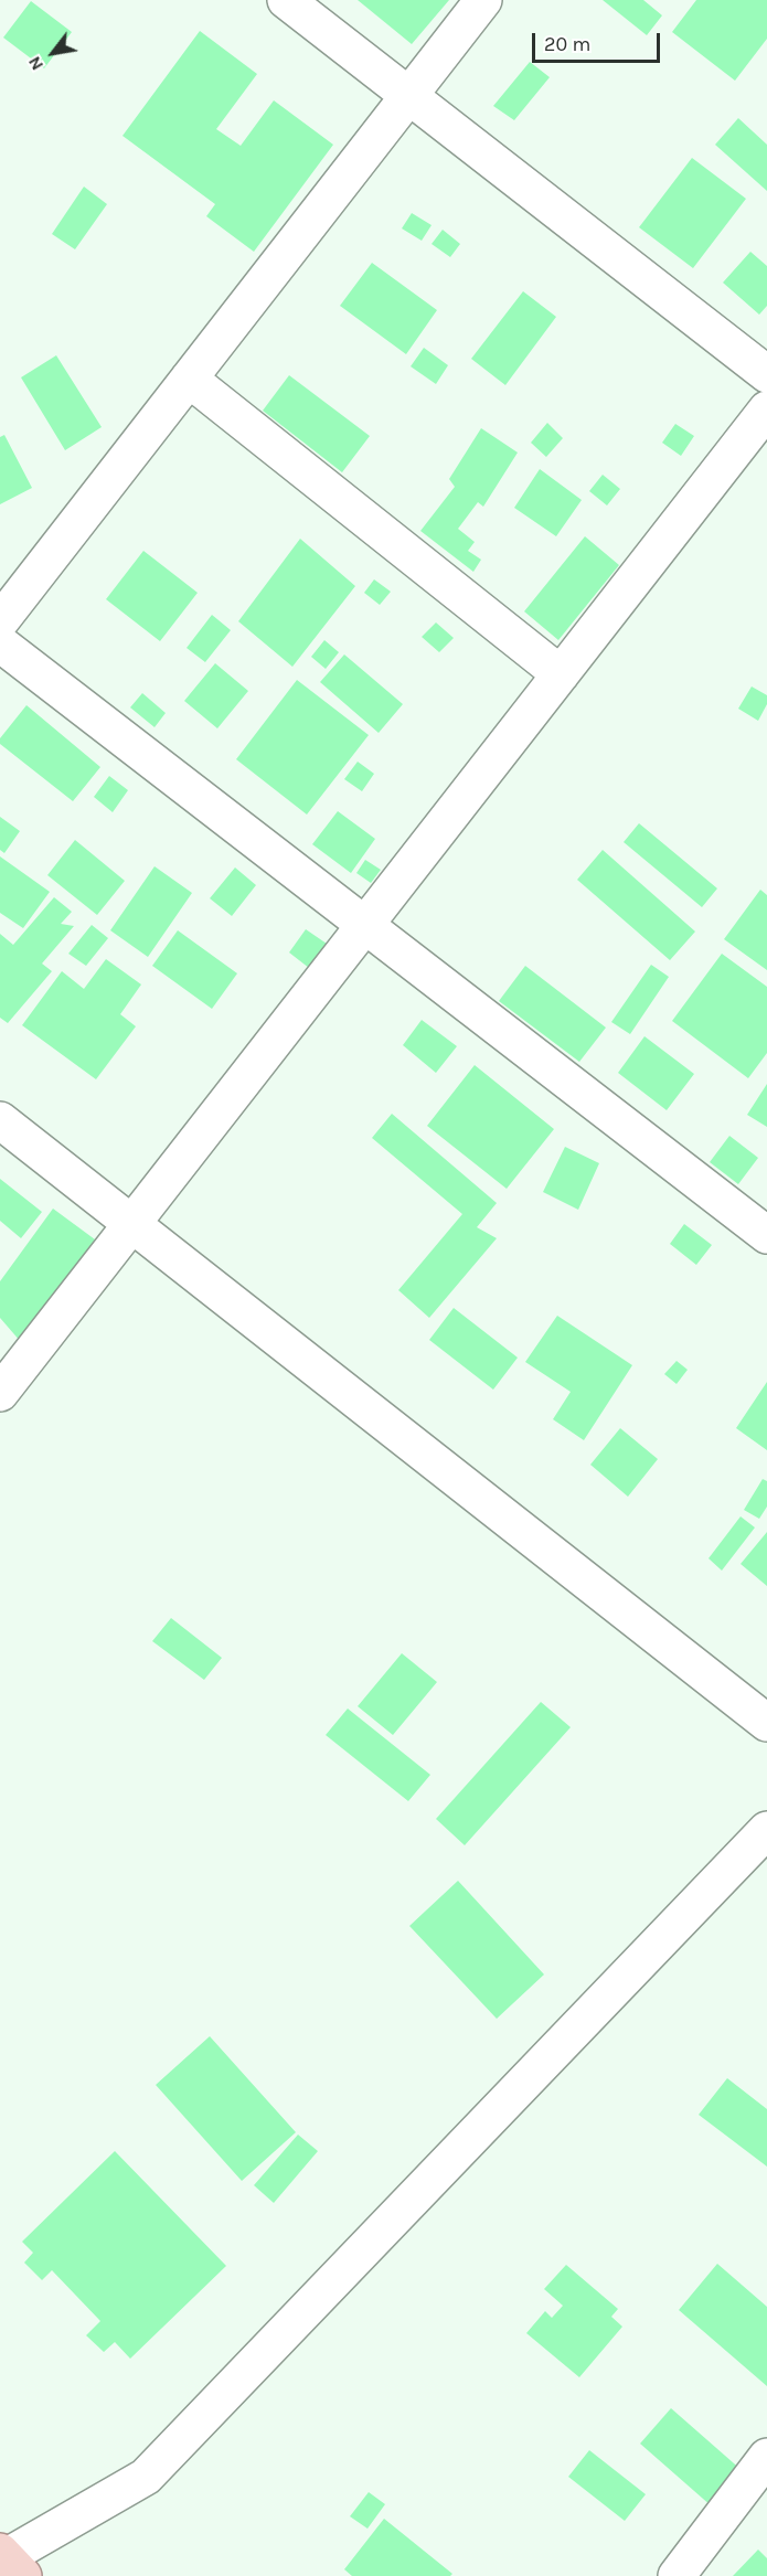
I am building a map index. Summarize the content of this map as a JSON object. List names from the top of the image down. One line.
{"scale_bar":"20 m","north":"bottom left"}
